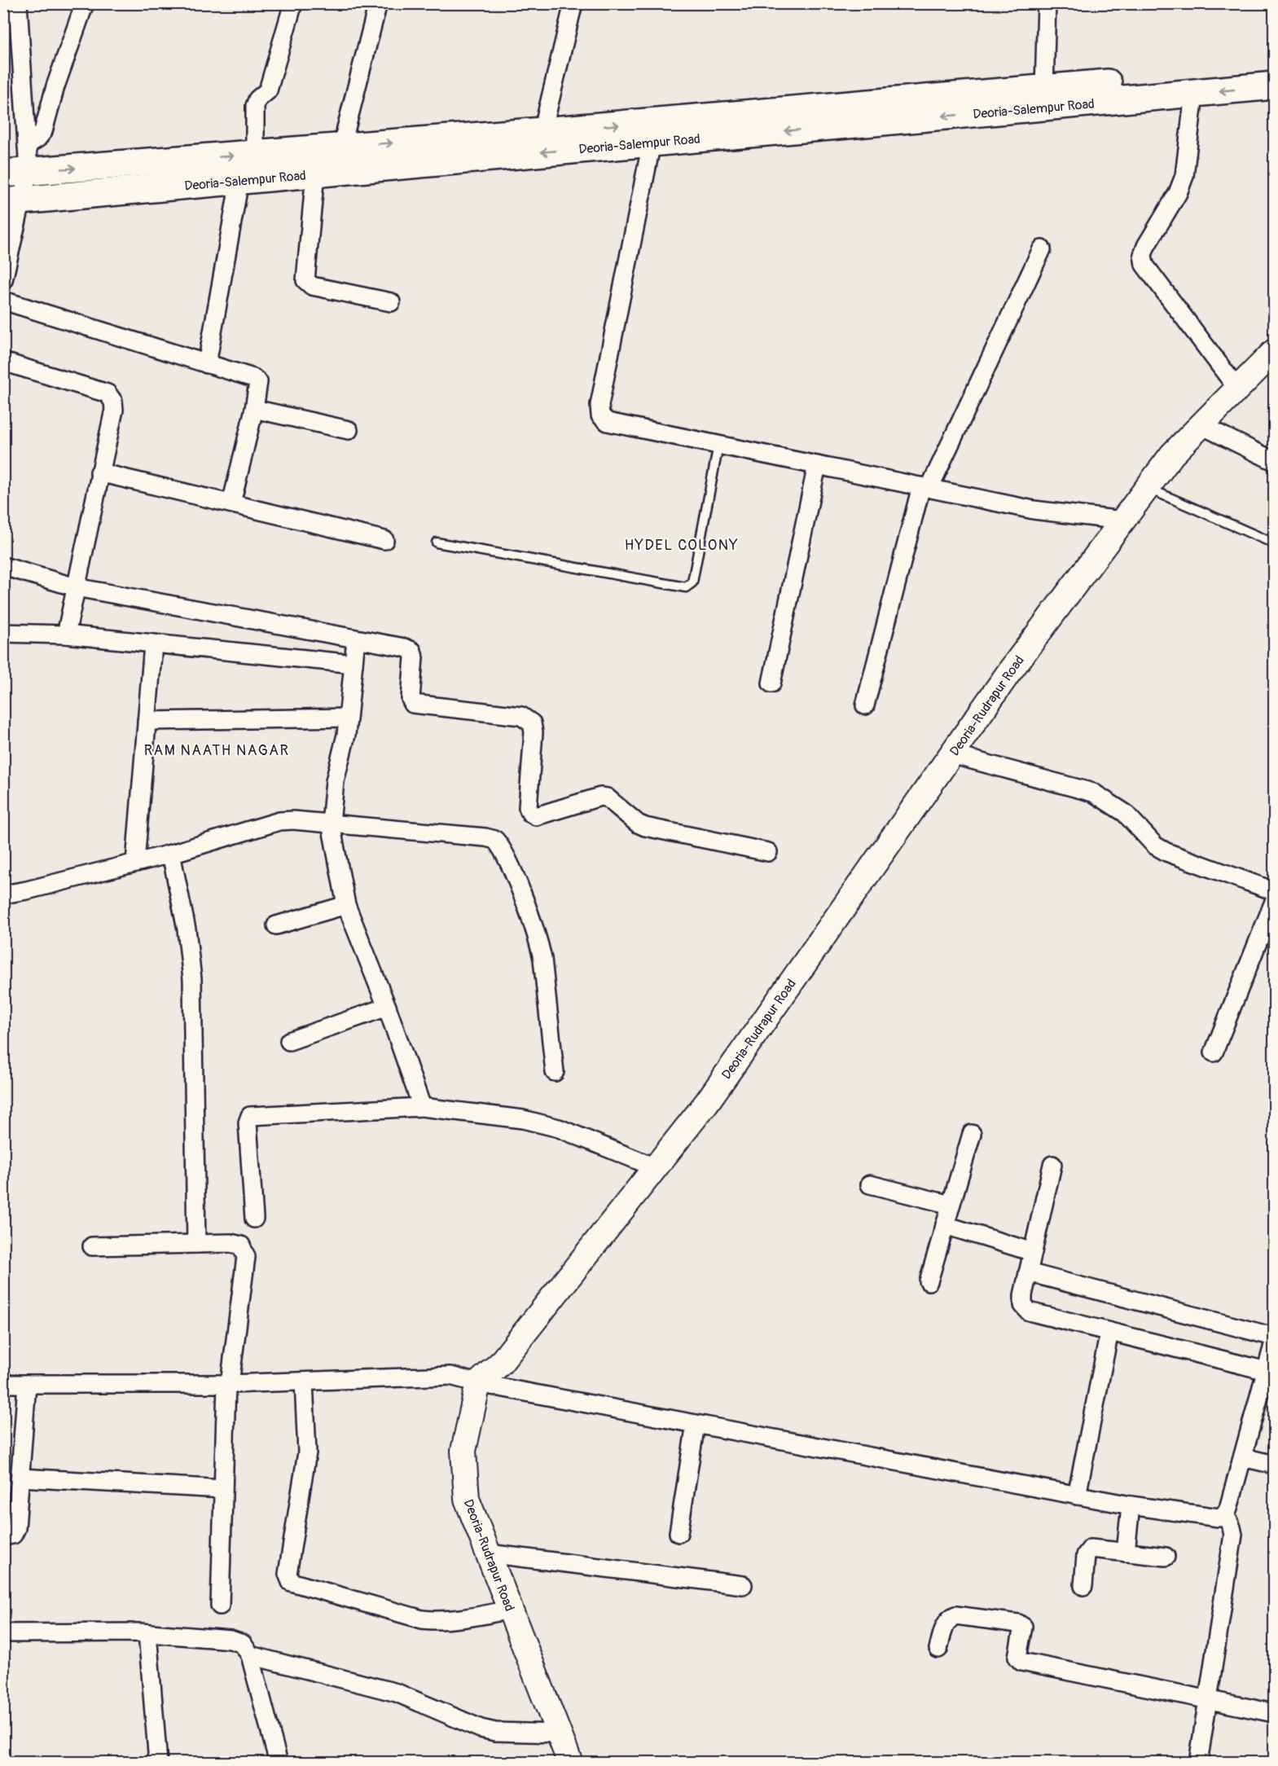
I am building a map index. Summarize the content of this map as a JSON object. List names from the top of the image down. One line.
{"streets":{"highway":["Deoria-Salempur Road"],"main road":["Deoria-Rudrapur Road"]},"districts":["HYDEL COLONY","RAM NAATH NAGAR"]}
